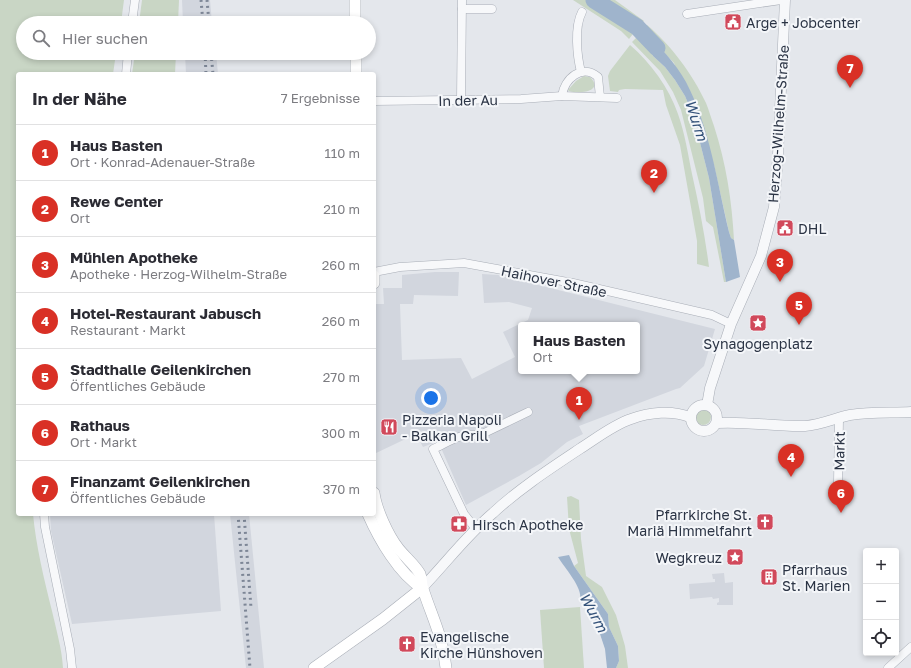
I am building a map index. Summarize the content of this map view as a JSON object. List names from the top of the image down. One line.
{"streets":{"street":["In der Au","Herzog-Wilhelm-Straße","Haihover Straße","Markt"]},"crossings":[["Herzog-Wilhelm-Straße","Haihover Straße"]],"water":["Wurm"],"places":{"public building":["Arge + Jobcenter","DHL"],"place":["Synagogenplatz","Wegkreuz"],"restaurant":["Pizzeria Napoli - Balkan Grill"],"church":["Pfarrkirche St. Mariä Himmelfahrt","Evangelische Kirche Hünshoven"],"pharmacy":["Hirsch Apotheke"],"building":["Pfarrhaus St. Marien"]},"page":{"search":"Hier suchen","pins":["7","2","3","5","1","4","6"],"heading":["In der Nähe","7 Ergebnisse"],"list":[{"mark":"1","name":"Haus Basten","note":"Ort · Konrad-Adenauer-Straße","value":"110 m"},{"mark":"2","name":"Rewe Center","note":"Ort","value":"210 m"},{"mark":"3","name":"Mühlen Apotheke","note":"Apotheke · Herzog-Wilhelm-Straße","value":"260 m"},{"mark":"4","name":"Hotel-Restaurant Jabusch","note":"Restaurant · Markt","value":"260 m"},{"mark":"5","name":"Stadthalle Geilenkirchen","note":"Öffentliches Gebäude","value":"270 m"},{"mark":"6","name":"Rathaus","note":"Ort · Markt","value":"300 m"},{"mark":"7","name":"Finanzamt Geilenkirchen","note":"Öffentliches Gebäude","value":"370 m"}],"popup":["Haus Basten","Ort"],"map_buttons":["+","−"]}}
